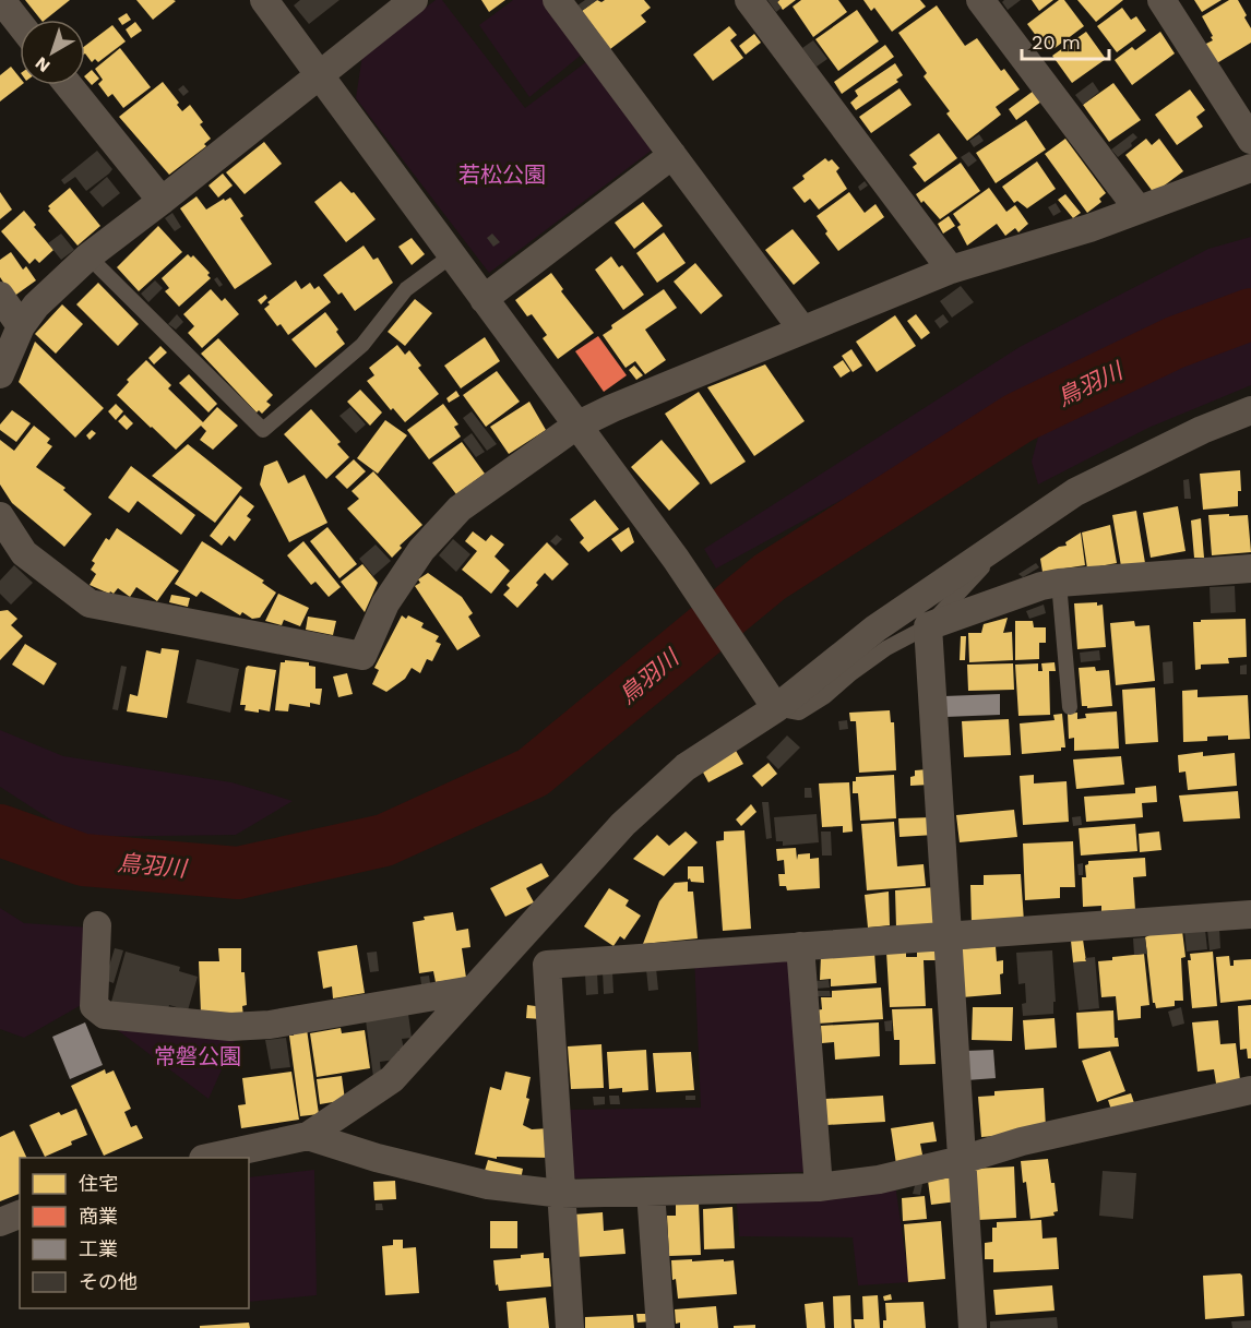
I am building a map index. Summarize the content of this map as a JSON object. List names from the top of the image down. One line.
{"water":["鳥羽川"],"parks":["若松公園","常磐公園"],"legend":["住宅","商業","工業","その他"],"scale_bar":"20 m","north":"bottom left"}
